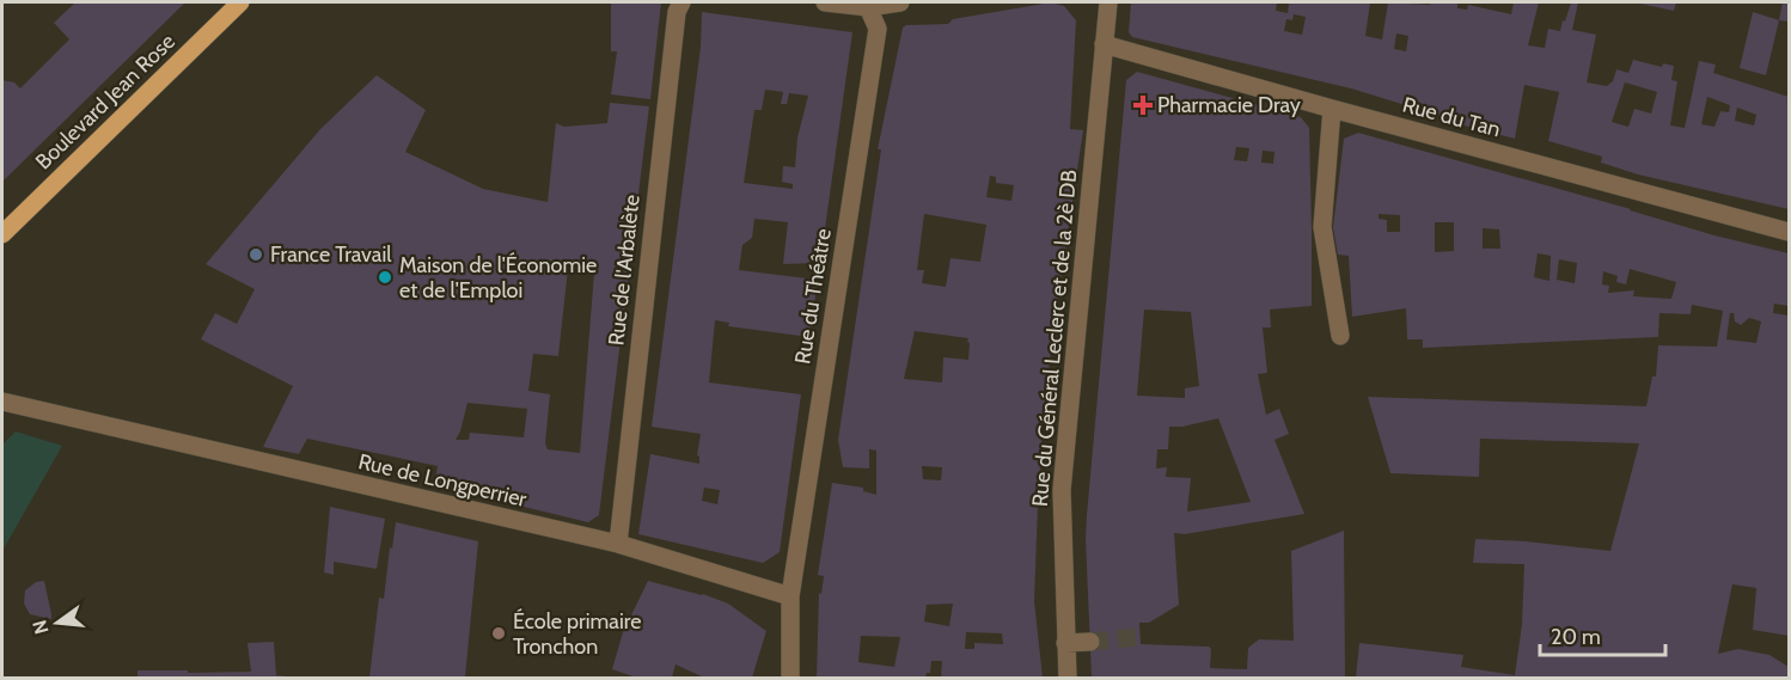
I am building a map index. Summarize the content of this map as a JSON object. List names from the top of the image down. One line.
{"streets":{"main road":["Boulevard Jean Rose"],"street":["Rue du Tan","Rue de l'Arbalète","Rue du Théâtre","Rue du Général Leclerc et de la 2è DB","Rue de Longperrier"]},"crossings":[["Rue du Tan","Rue du Général Leclerc et de la 2è DB"],["Rue de l'Arbalète","Rue de Longperrier"],["Rue du Théâtre","Rue de Longperrier"]],"places":{"health":["Pharmacie Dray"],"other":["France Travail","Maison de l'Économie et de l'Emploi","École primaire Tronchon"]},"scale_bar":"20 m","north":"left"}
